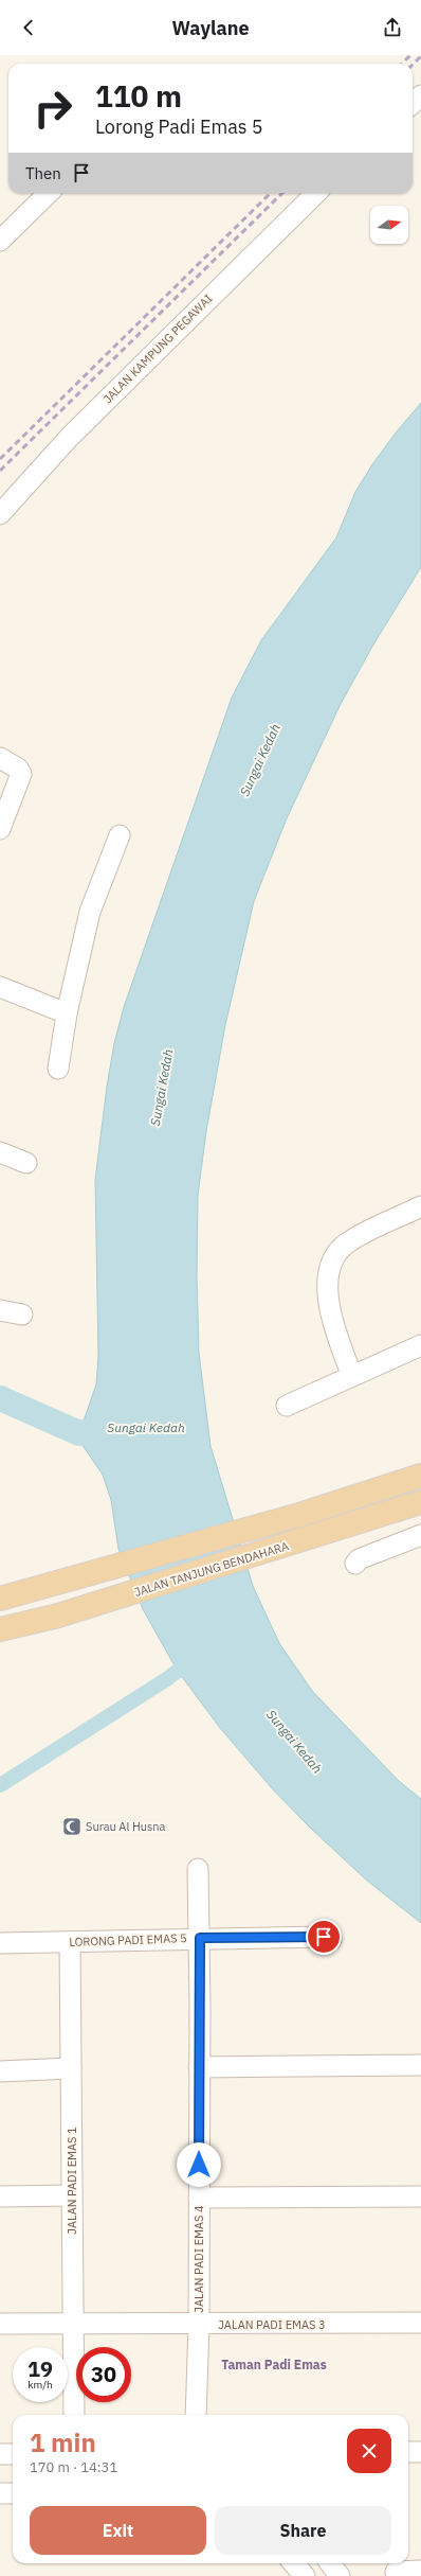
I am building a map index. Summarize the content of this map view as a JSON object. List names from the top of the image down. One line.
{"streets":{"main road":["JALAN TANJUNG BENDAHARA"],"street":["JALAN KAMPUNG PEGAWAI","LORONG PADI EMAS 5","JALAN PADI EMAS 1","JALAN PADI EMAS 4","JALAN PADI EMAS 3"]},"crossings":[["LORONG PADI EMAS 5","JALAN PADI EMAS 1"],["LORONG PADI EMAS 5","JALAN PADI EMAS 4"],["JALAN PADI EMAS 1","JALAN PADI EMAS 3"],["JALAN PADI EMAS 4","JALAN PADI EMAS 3"]],"districts":["Taman Padi Emas"],"water":["Sungai Kedah"],"places":{"mosque":["Surau Al Husna"]},"north":"right","page":{"header":"Waylane","turn":["110 m","Lorong Padi Emas 5"],"then":"Then","speed":"19 km/h","limit":"30","heading":["1 min","170 m · 14:31"],"buttons":["Exit","Share"]}}
